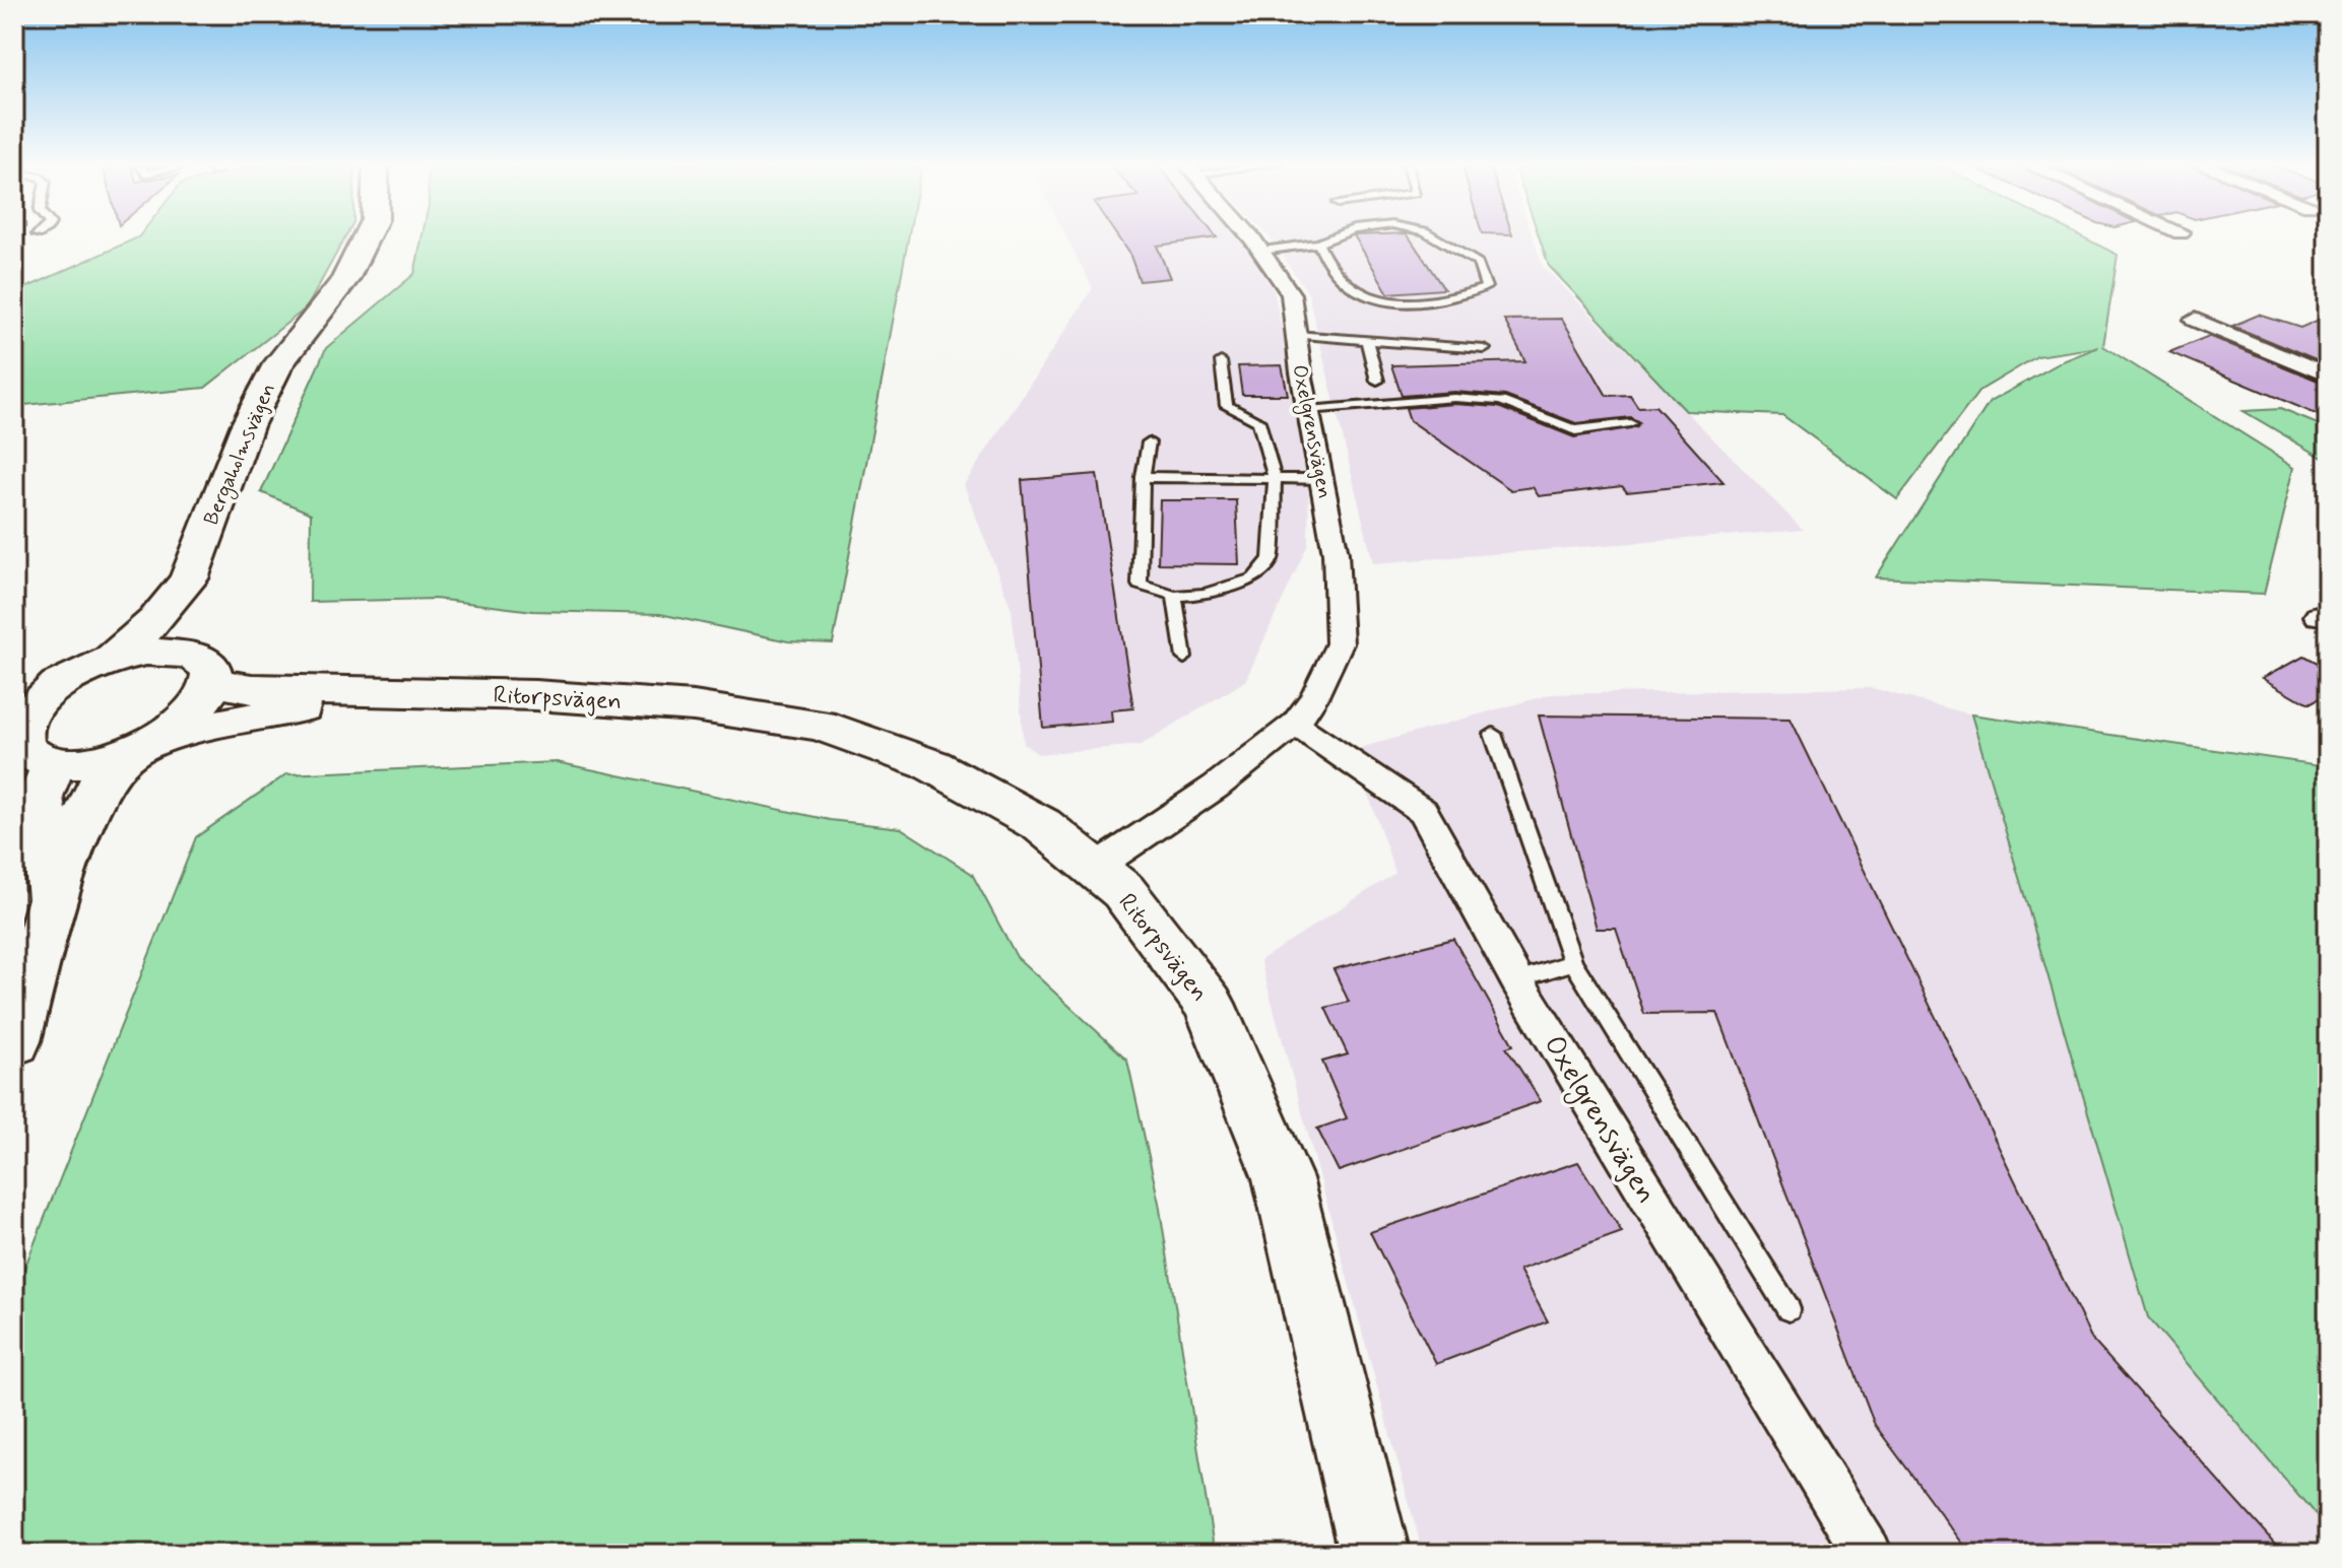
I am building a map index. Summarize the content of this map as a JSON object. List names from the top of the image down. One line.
{"streets":{"main road":["Bergaholmsvägen","Ritorpsvägen"],"street":["Oxelgrensvägen"]},"crossings":[["Oxelgrensvägen","Ritorpsvägen"],["Bergaholmsvägen","Ritorpsvägen"]]}
